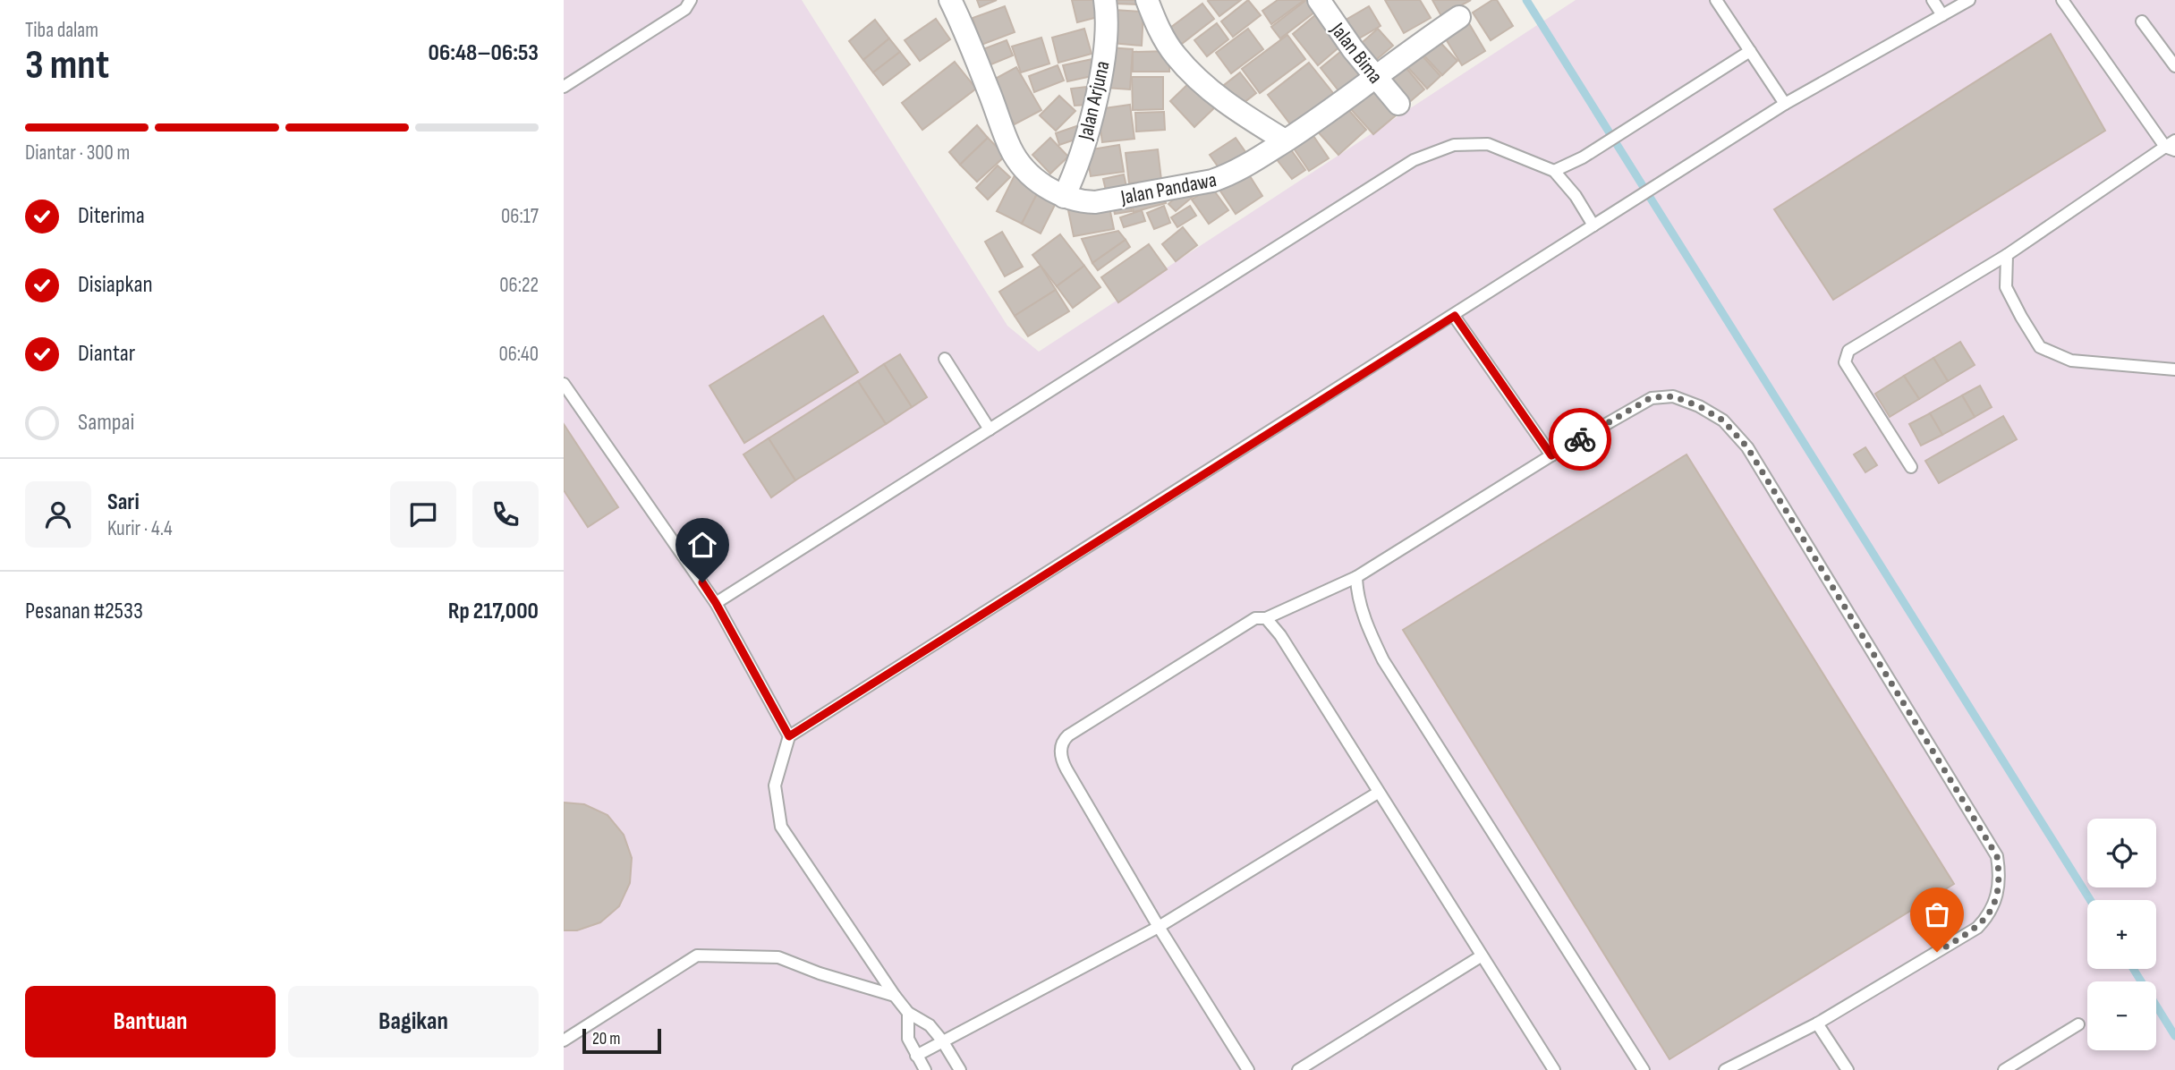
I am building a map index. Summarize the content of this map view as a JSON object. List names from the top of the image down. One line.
{"streets":{"street":["Jalan Bima","Jalan Arjuna","Jalan Pandawa"]},"crossings":[["Jalan Bima","Jalan Pandawa"],["Jalan Arjuna","Jalan Pandawa"]],"scale_bar":"20 m","page":{"heading":["3 mnt","Tiba dalam","06:48–06:53"],"panel":["Sari","Kurir · 4.4","Pesanan #2533","Rp 217,000"],"bar":"Diantar · 300 m","list":[["Diterima","06:17"],["Disiapkan","06:22"],["Diantar","06:40"],"Sampai"],"map_buttons":["+","−"],"buttons":["Bantuan","Bagikan"],"scale":"20 m"}}
